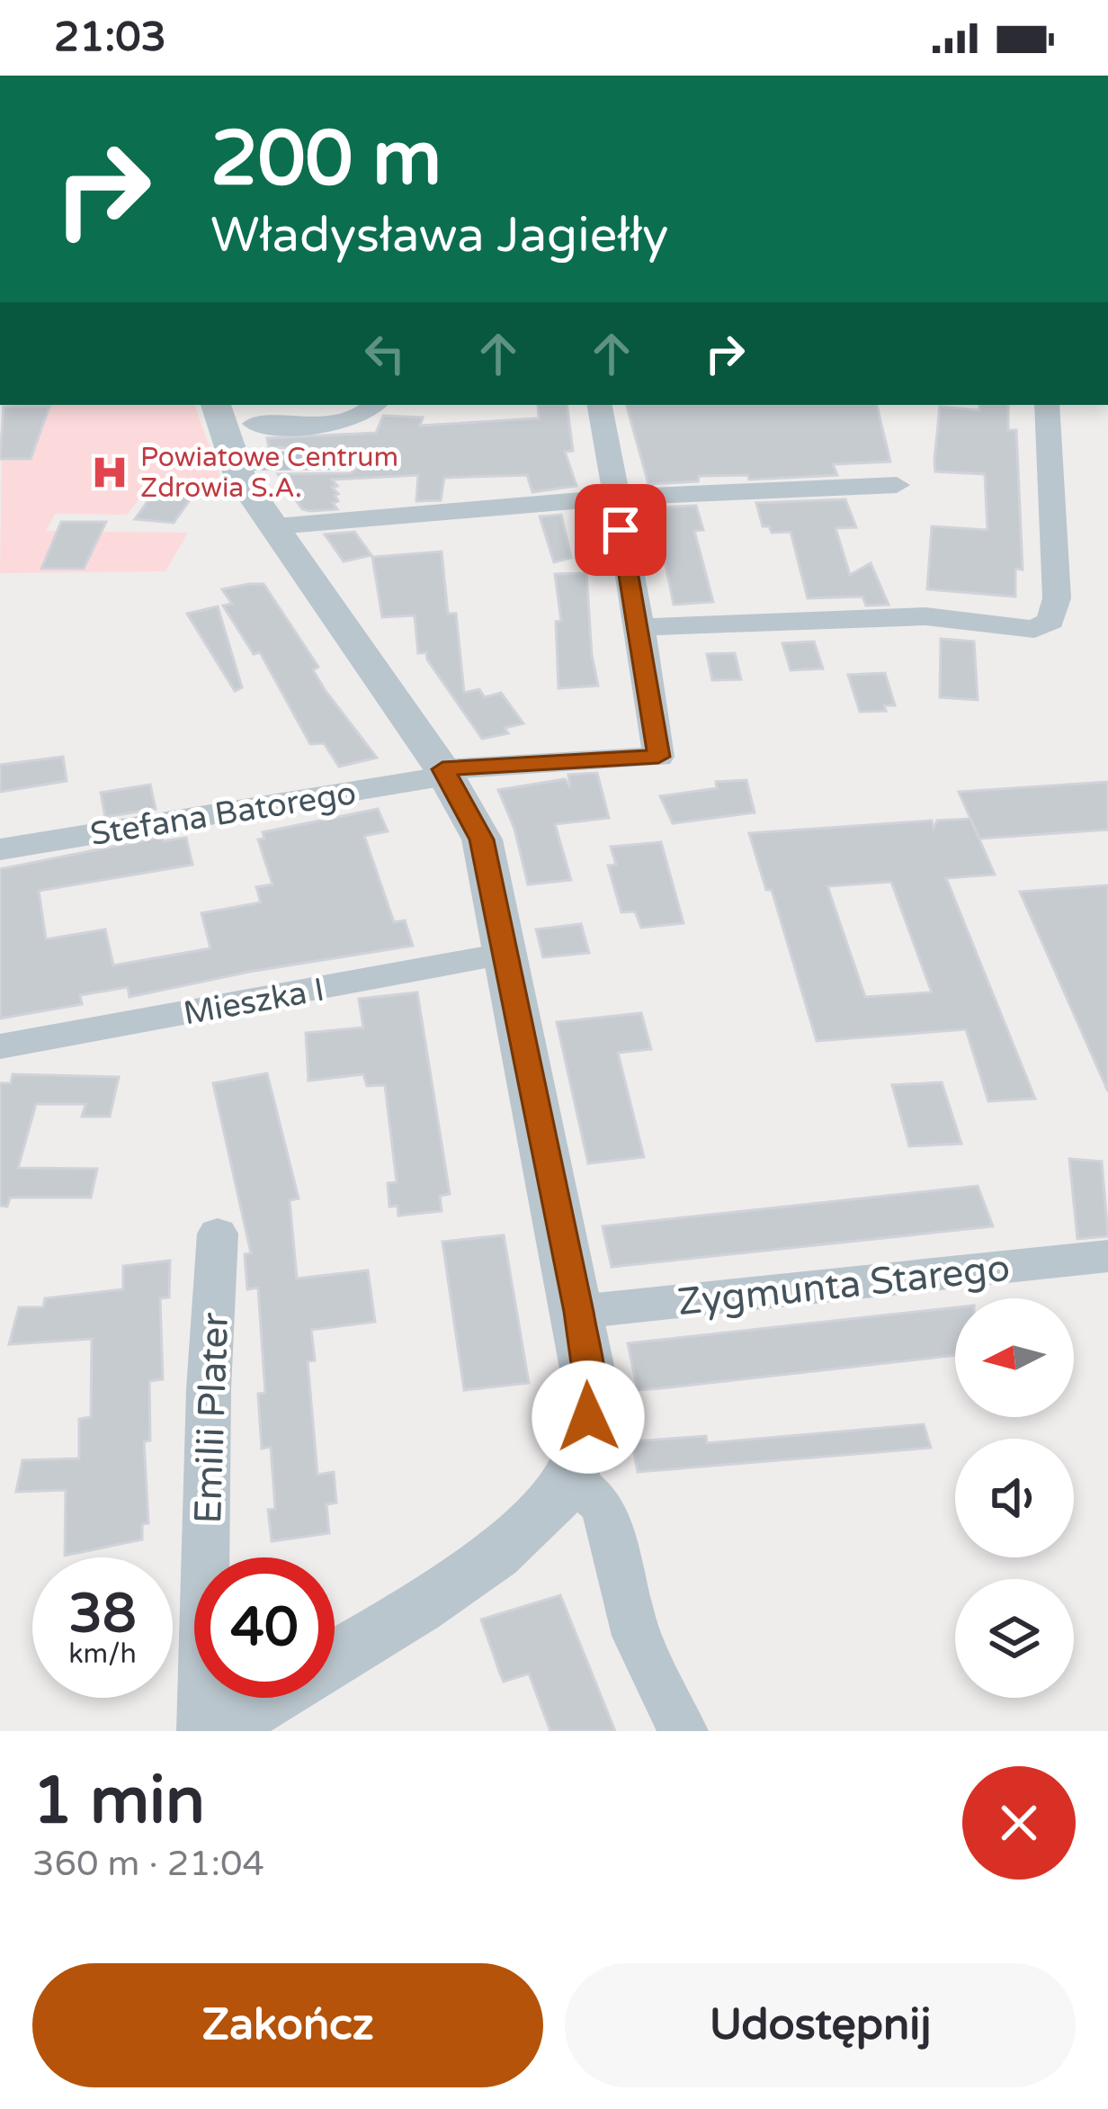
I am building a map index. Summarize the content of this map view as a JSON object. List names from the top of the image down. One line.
{"streets":{"street":["Stefana Batorego","Mieszka I","Zygmunta Starego","Emilii Plater"]},"places":{"hospital":["Powiatowe Centrum Zdrowia S.A."]},"north":"left","page":{"status":"21:03","turn":["200 m","Władysława Jagiełły"],"speed":"38 km/h","limit":"40","heading":["1 min","360 m · 21:04"],"buttons":["Zakończ","Udostępnij"]}}
